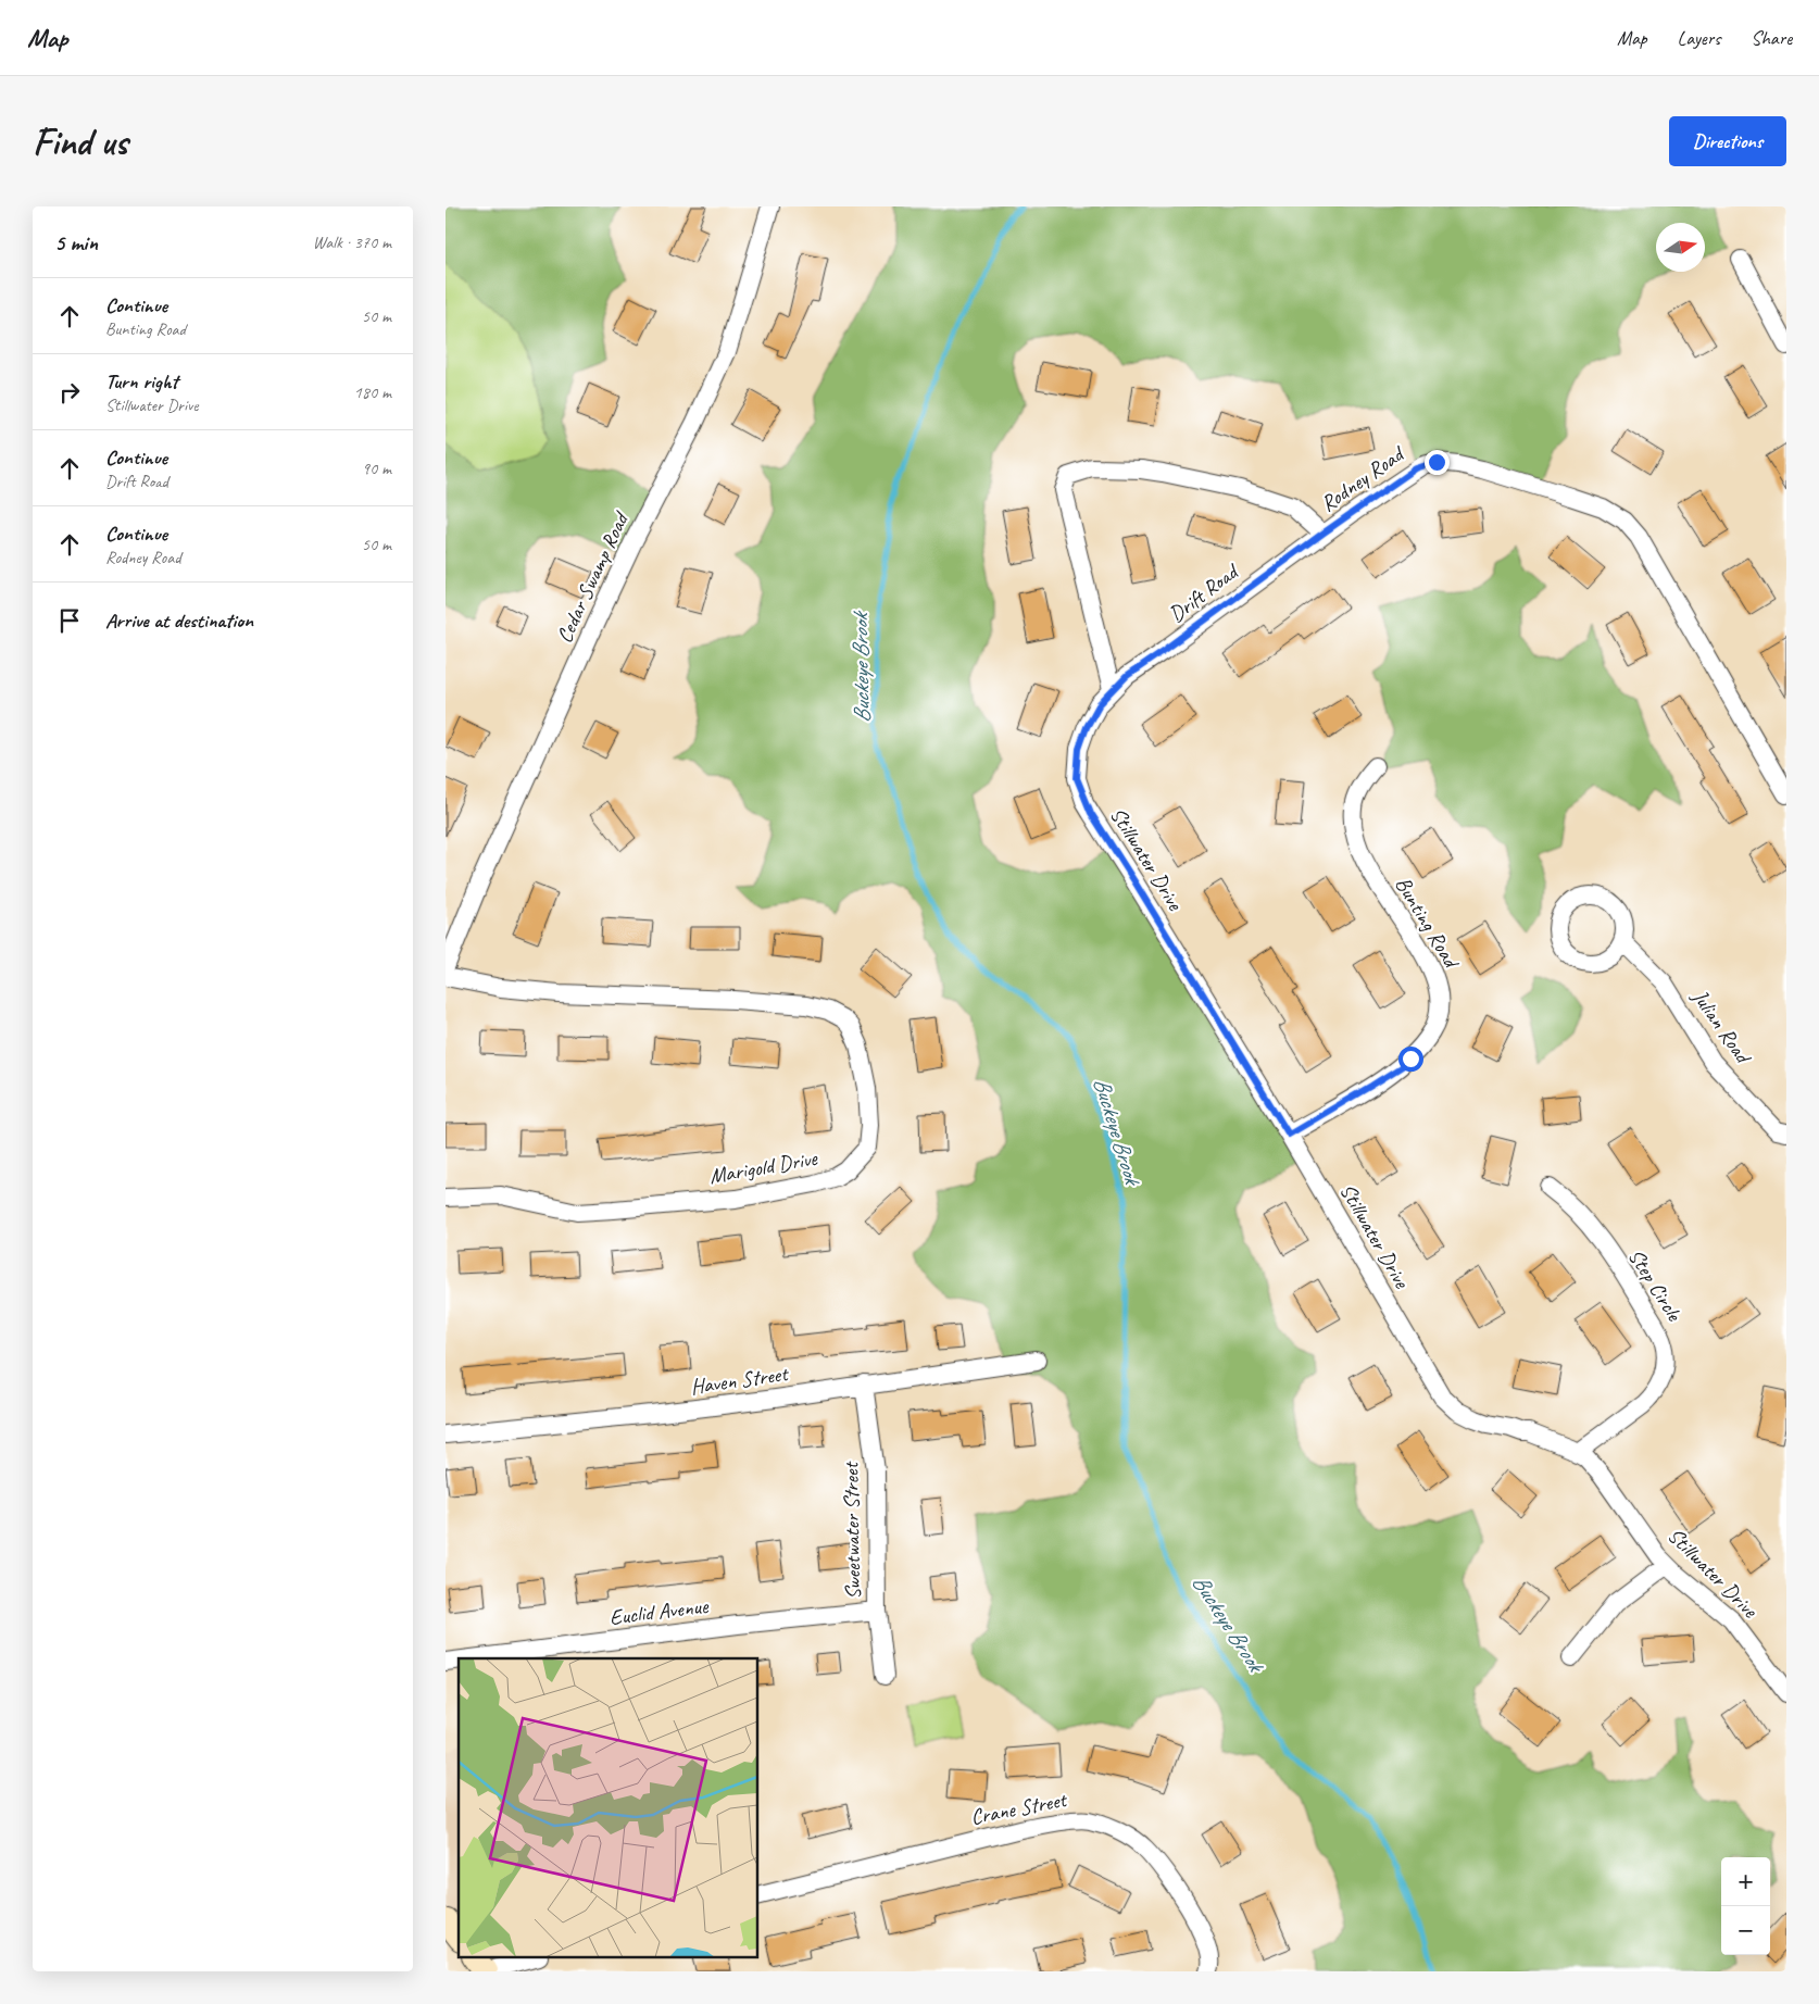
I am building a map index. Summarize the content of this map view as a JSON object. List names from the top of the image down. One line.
{"streets":{"street":["Rodney Road","Cedar Swamp Road","Drift Road","Stillwater Drive","Bunting Road","Julian Road","Marigold Drive","Step Circle","Haven Street","Sweetwater Street","Euclid Avenue","Crane Street"]},"crossings":[["Rodney Road","Drift Road"],["Rodney Road","Stillwater Drive"],["Drift Road","Stillwater Drive"],["Stillwater Drive","Bunting Road"],["Stillwater Drive","Step Circle"],["Haven Street","Sweetwater Street"],["Sweetwater Street","Euclid Avenue"]],"water":["Buckeye Brook"],"north":"right","page":{"header":"Map","nav":["Map","Layers","Share"],"buttons":"Directions","title":"Find us","heading":["5 min","Walk · 370 m"],"list":[["Continue","Bunting Road","50 m"],["Turn right","Stillwater Drive","180 m"],["Continue","Drift Road","90 m"],["Continue","Rodney Road","50 m"],"Arrive at destination"],"map_buttons":["+","−"]}}
